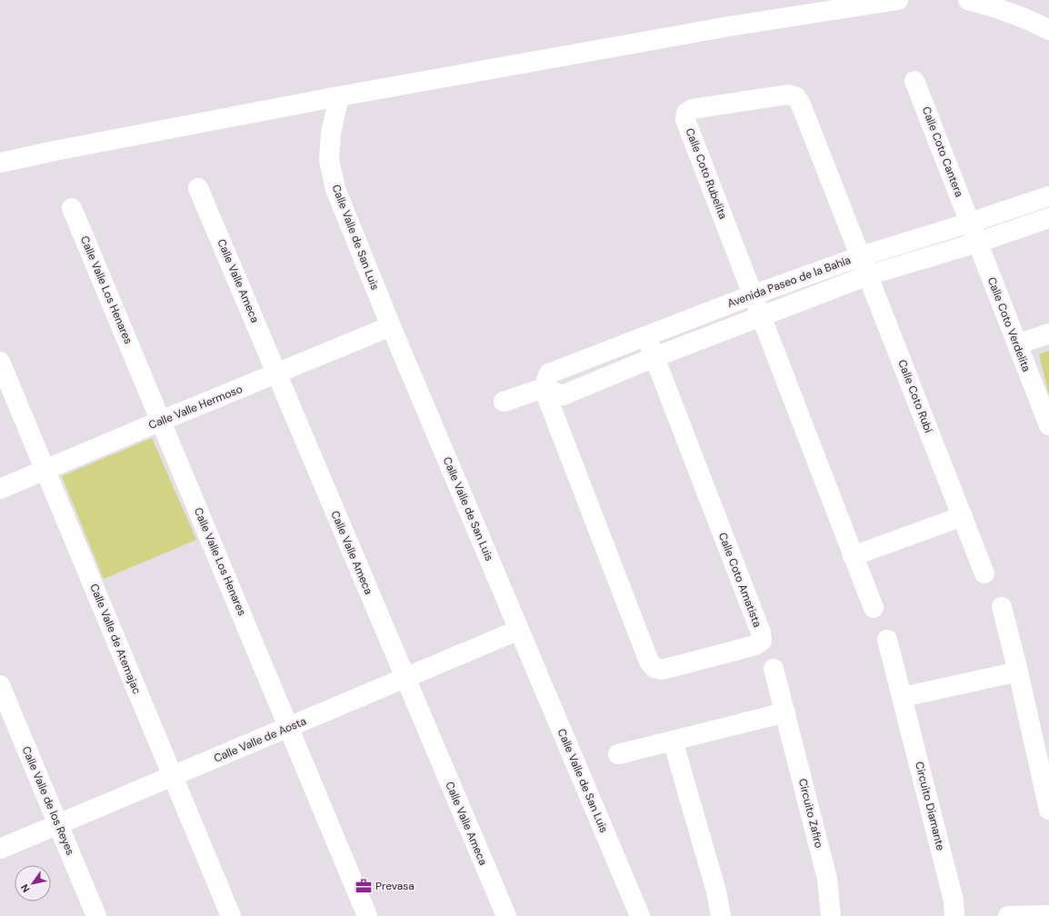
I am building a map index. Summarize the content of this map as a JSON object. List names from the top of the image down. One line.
{"streets":{"street":["Calle Coto Cantera","Calle Coto Rubelita","Calle Valle de San Luis","Calle Valle Ameca","Avenida Paseo de la Bahía","Calle Valle Los Henares","Calle Coto Verdelita","Calle Coto Rubí","Calle Valle Hermoso","Calle Coto Amatista","Calle Valle de Atemajac","Calle Valle de Aosta","Calle Valle de los Reyes","Circuito Diamante","Circuito Zafiro"]},"crossings":[["Calle Coto Cantera","Avenida Paseo de la Bahía"],["Calle Coto Cantera","Calle Coto Verdelita"],["Calle Coto Rubelita","Avenida Paseo de la Bahía"],["Calle Coto Rubelita","Calle Coto Rubí"],["Calle Valle de San Luis","Calle Valle Hermoso"],["Calle Valle de San Luis","Calle Valle de Aosta"],["Calle Valle Ameca","Calle Valle Hermoso"],["Calle Valle Ameca","Calle Valle de Aosta"],["Avenida Paseo de la Bahía","Calle Coto Verdelita"],["Avenida Paseo de la Bahía","Calle Coto Rubí"],["Avenida Paseo de la Bahía","Calle Coto Amatista"],["Calle Valle Los Henares","Calle Valle Hermoso"],["Calle Valle Los Henares","Calle Valle de Aosta"],["Calle Valle Hermoso","Calle Valle de Atemajac"],["Calle Valle de Atemajac","Calle Valle de Aosta"],["Calle Valle de Aosta","Calle Valle de los Reyes"]],"places":{"office":["Prevasa"]},"north":"bottom left"}
